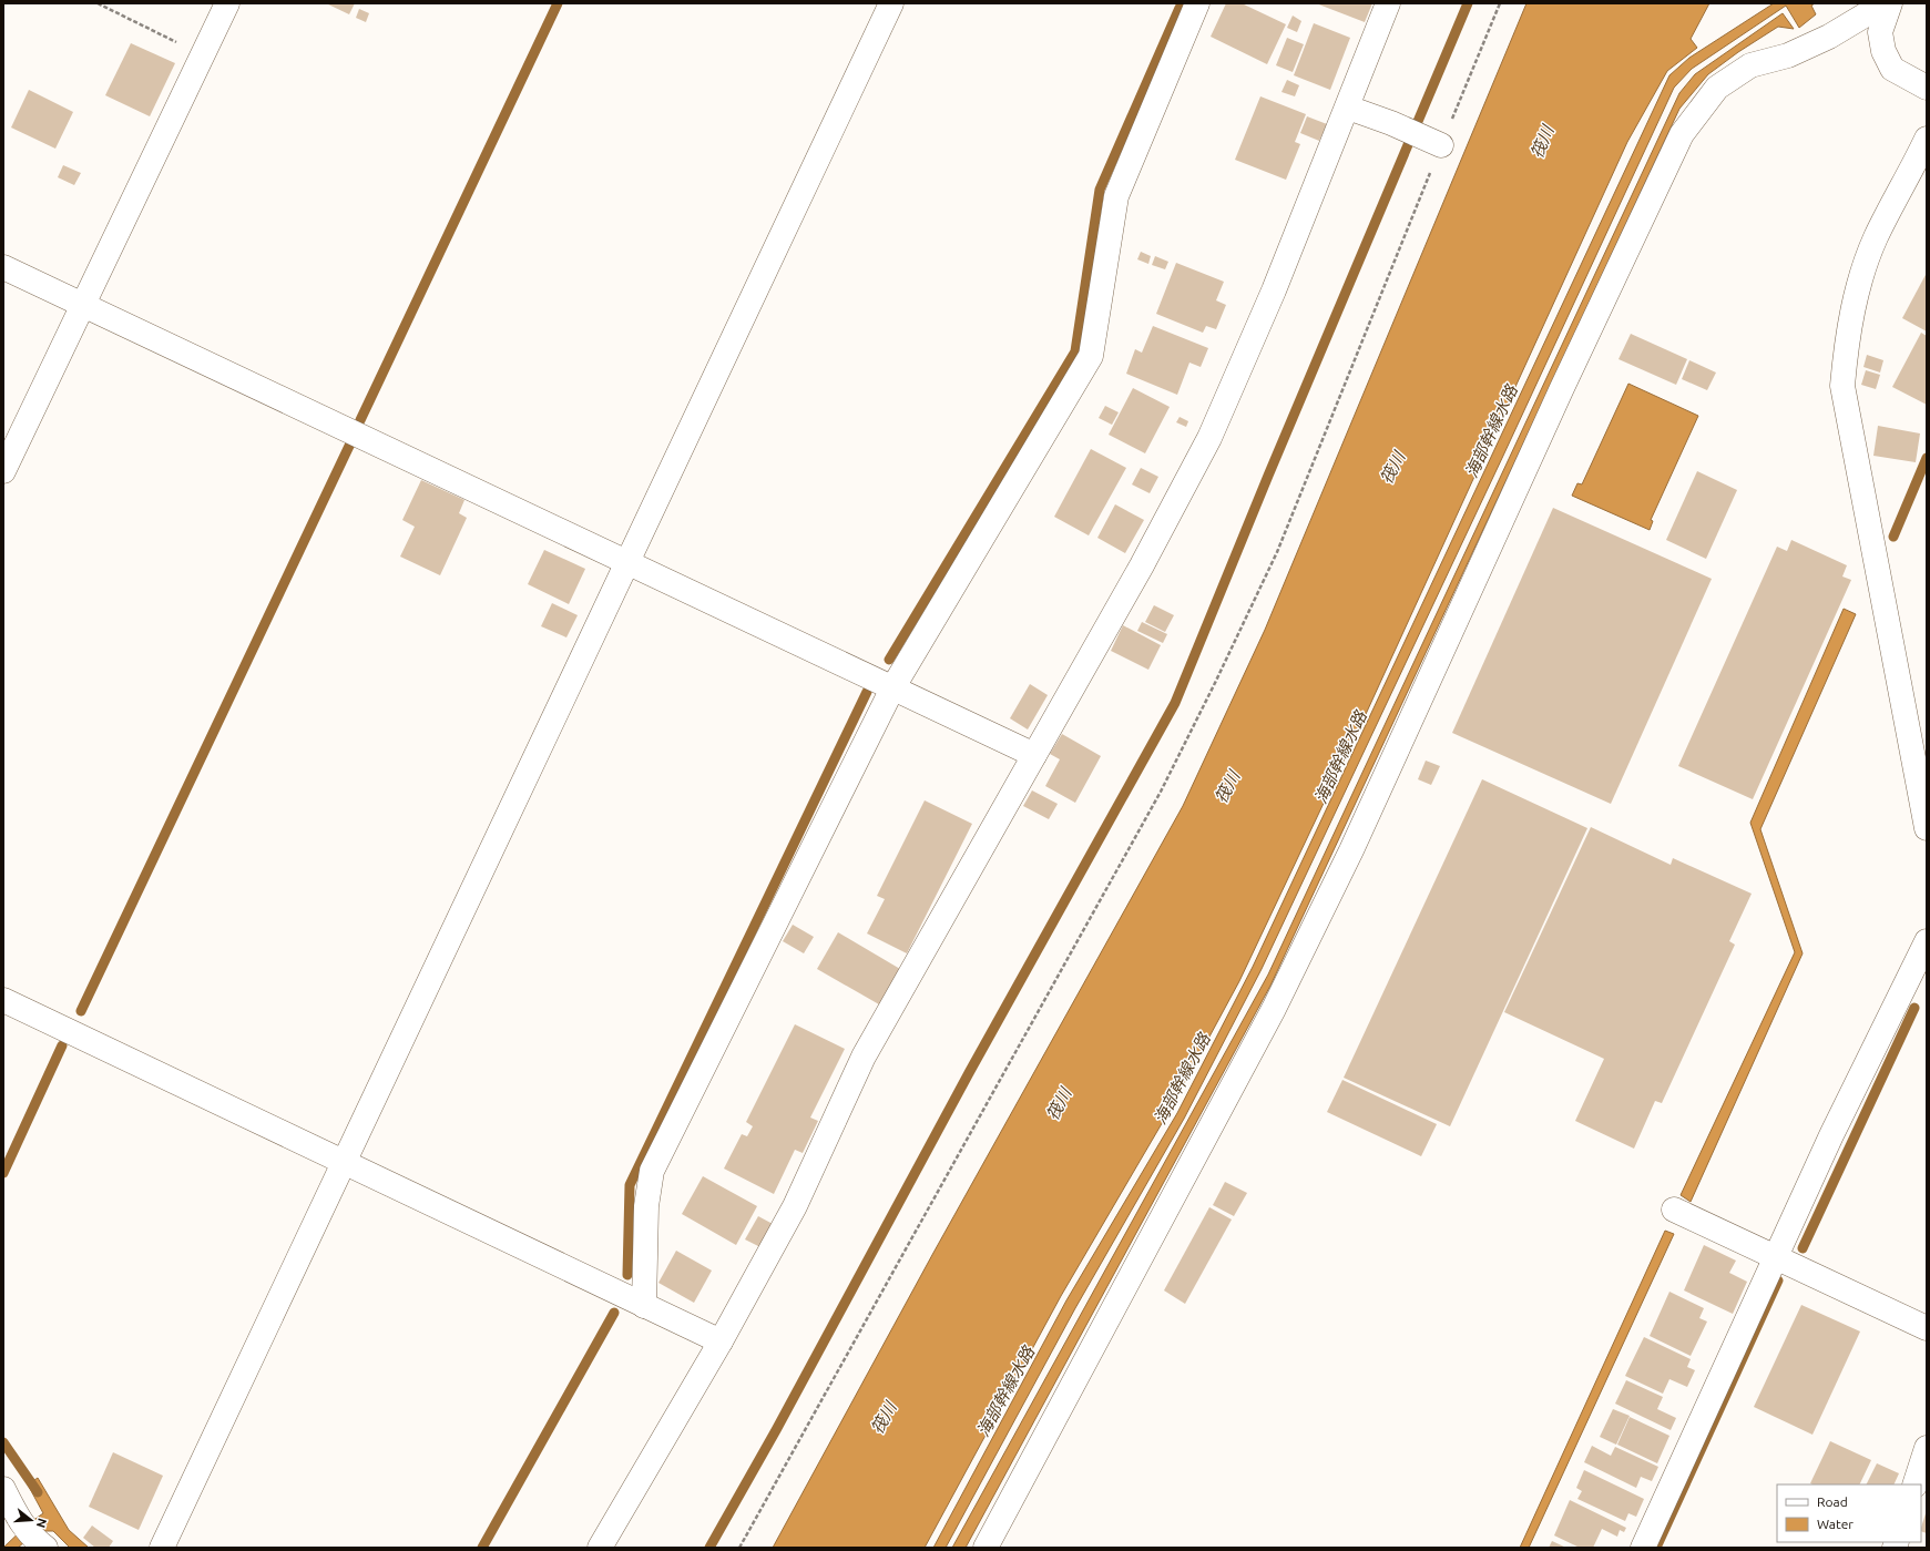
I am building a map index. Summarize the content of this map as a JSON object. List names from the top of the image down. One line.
{"water":["筏川","海部幹線水路"],"legend":["Road","Water"],"north":"right"}
